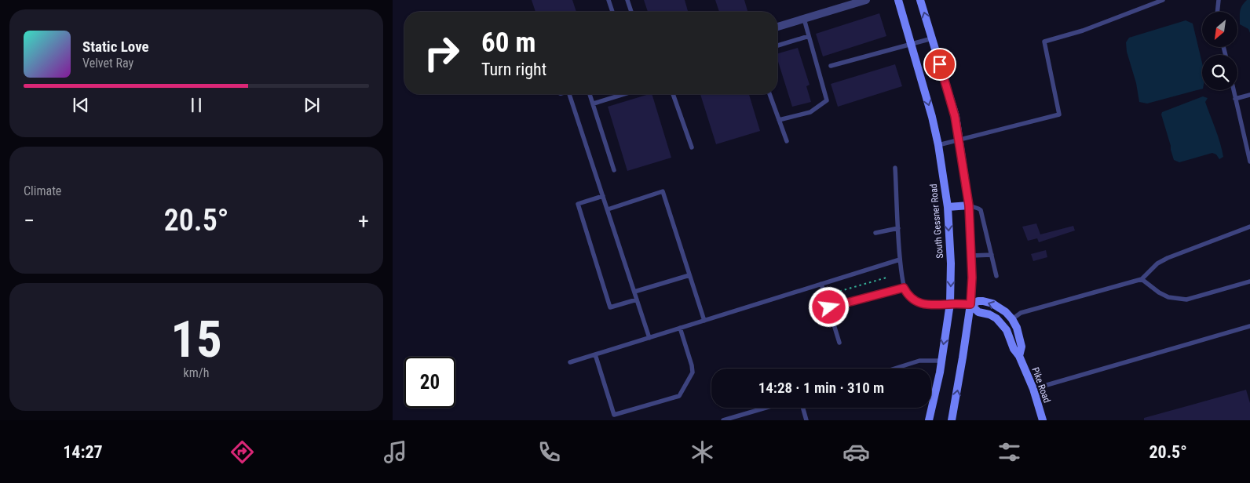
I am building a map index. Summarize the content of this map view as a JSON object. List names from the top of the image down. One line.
{"streets":{"main road":["South Gessner Road","Pike Road"]},"crossings":[["South Gessner Road","Pike Road"]],"north":"bottom left","page":{"turn":["60 m","Turn right"],"song":["Static Love","Velvet Ray"],"tile":["Climate",["15","km/h"]],"heat":["−","20.5°","+"],"limit":"20","trip":"14:28 · 1 min · 310 m","tabs":["14:27","20.5°"]}}
